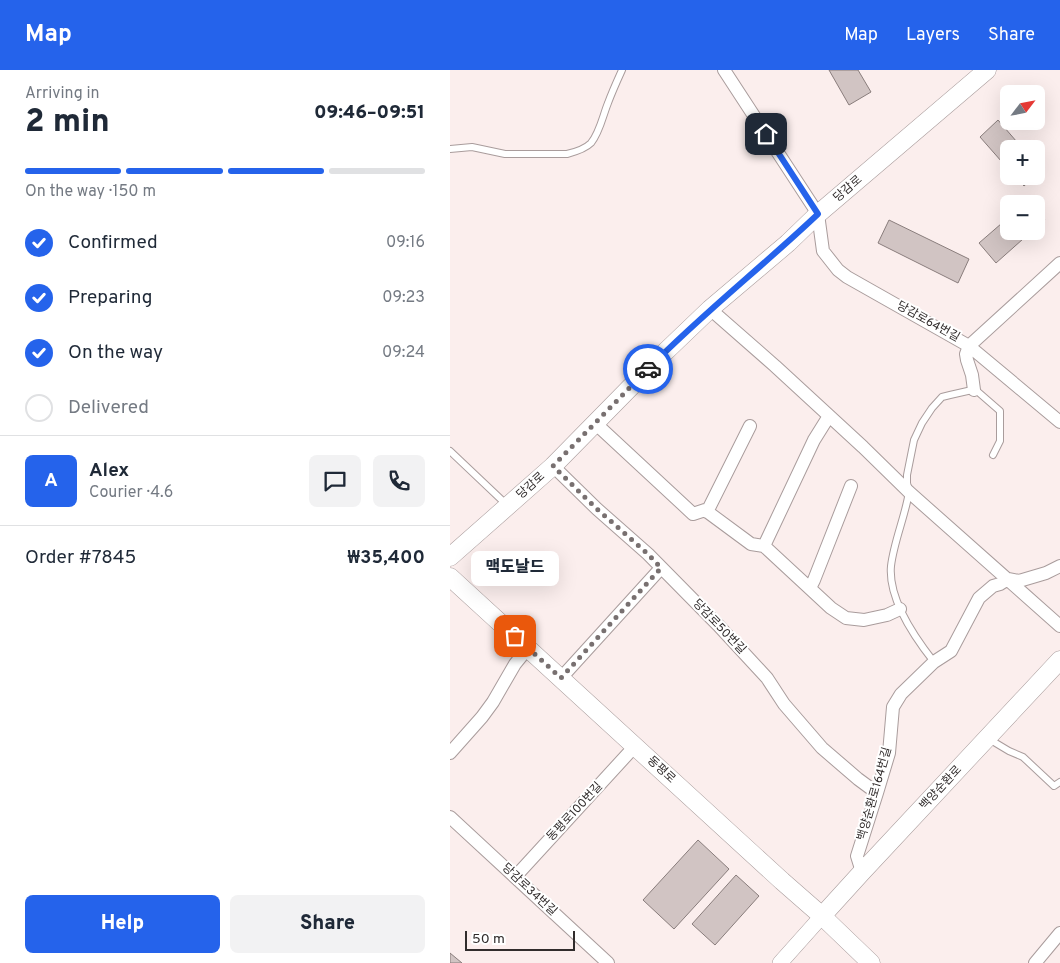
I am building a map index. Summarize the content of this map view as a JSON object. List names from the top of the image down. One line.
{"streets":{"main road":["당감로","동평로","백양순환로"],"street":["당감로64번길","당감로50번길","백양순환로164번길","동평로100번길","당감로34번길"]},"crossings":[["당감로","당감로64번길"],["당감로","당감로50번길"],["당감로50번길","백양순환로164번길"],["동평로","백양순환로"],["동평로","동평로100번길"],["백양순환로","백양순환로164번길"],["동평로100번길","당감로34번길"]],"places":["맥도날드"],"scale_bar":"50 m","north":"top right","page":{"header":"Map","nav":["Map","Layers","Share"],"heading":["2 min","Arriving in","09:46–09:51"],"panel":["Alex","Courier · 4.6","Order #7845","₩35,400"],"map_buttons":["+","−"],"bar":"On the way · 150 m","list":[["Confirmed","09:16"],["Preparing","09:23"],["On the way","09:24"],"Delivered"],"round":"A","bubble":"맥도날드","buttons":["Help","Share"],"scale":"50 m"}}
